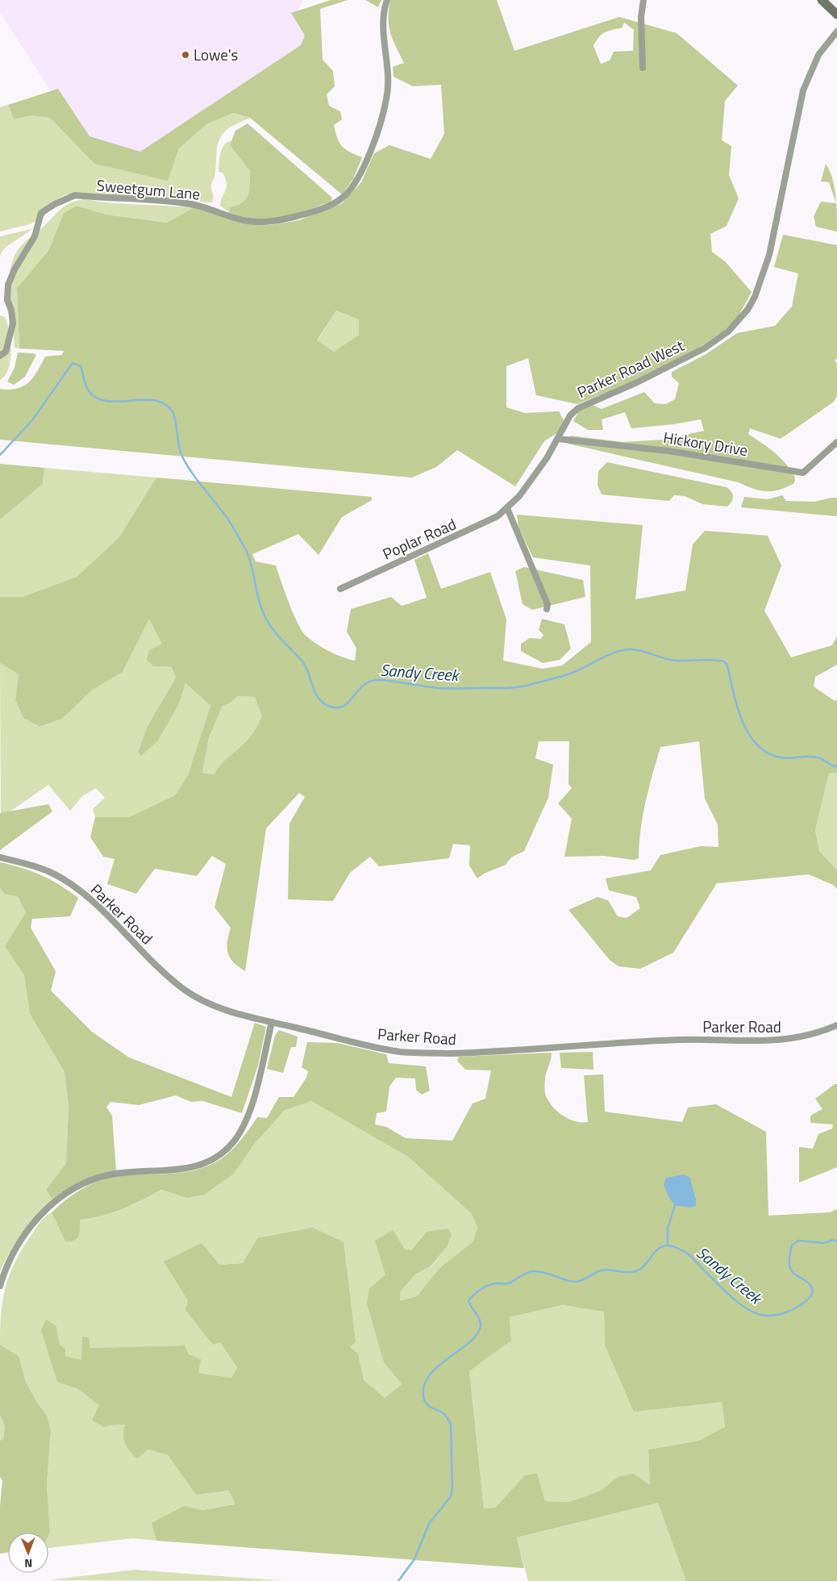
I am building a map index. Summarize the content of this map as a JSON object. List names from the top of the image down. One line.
{"streets":{"street":["Sweetgum Lane","Parker Road West","Hickory Drive","Poplar Road","Parker Road"]},"crossings":[["Parker Road West","Hickory Drive"],["Parker Road West","Poplar Road"]],"water":["Sandy Creek"],"places":["Lowe's"],"north":"bottom"}
